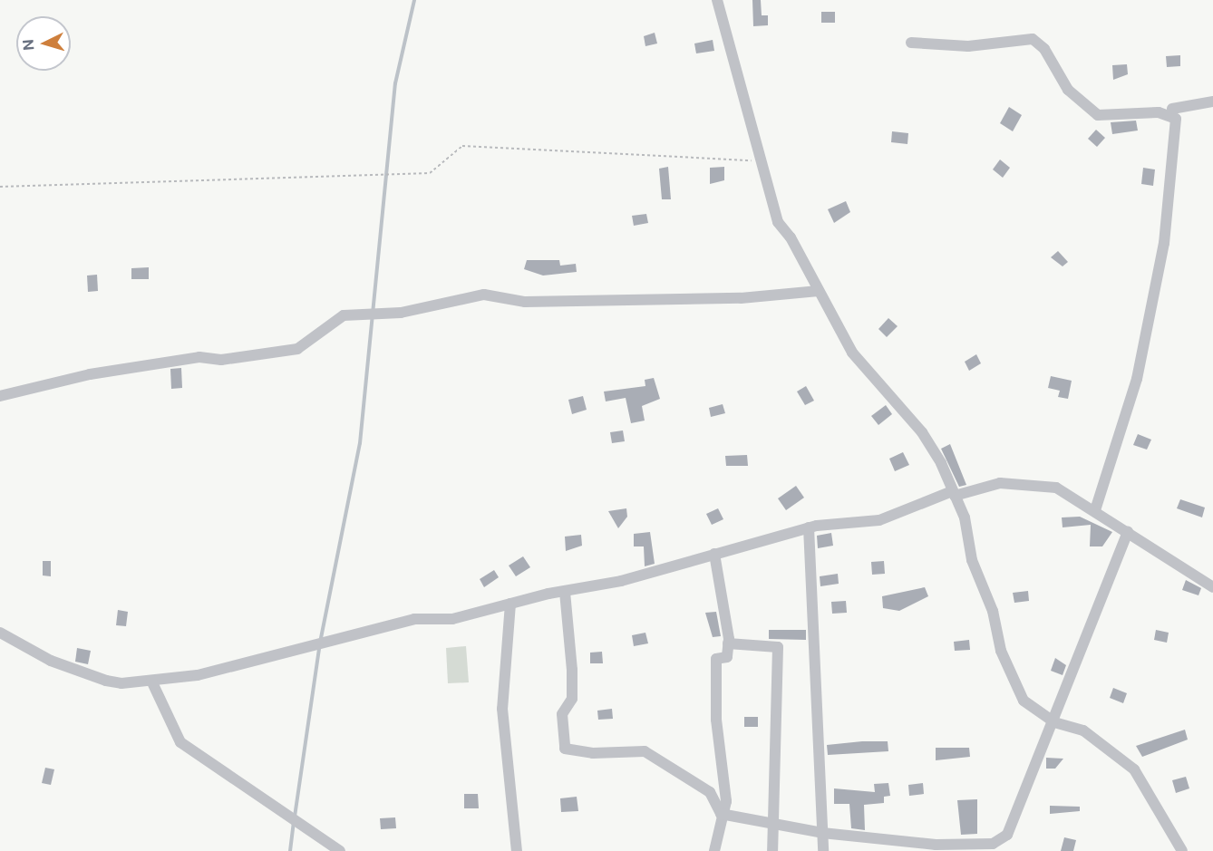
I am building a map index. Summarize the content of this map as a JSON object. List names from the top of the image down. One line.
{"north":"left"}
